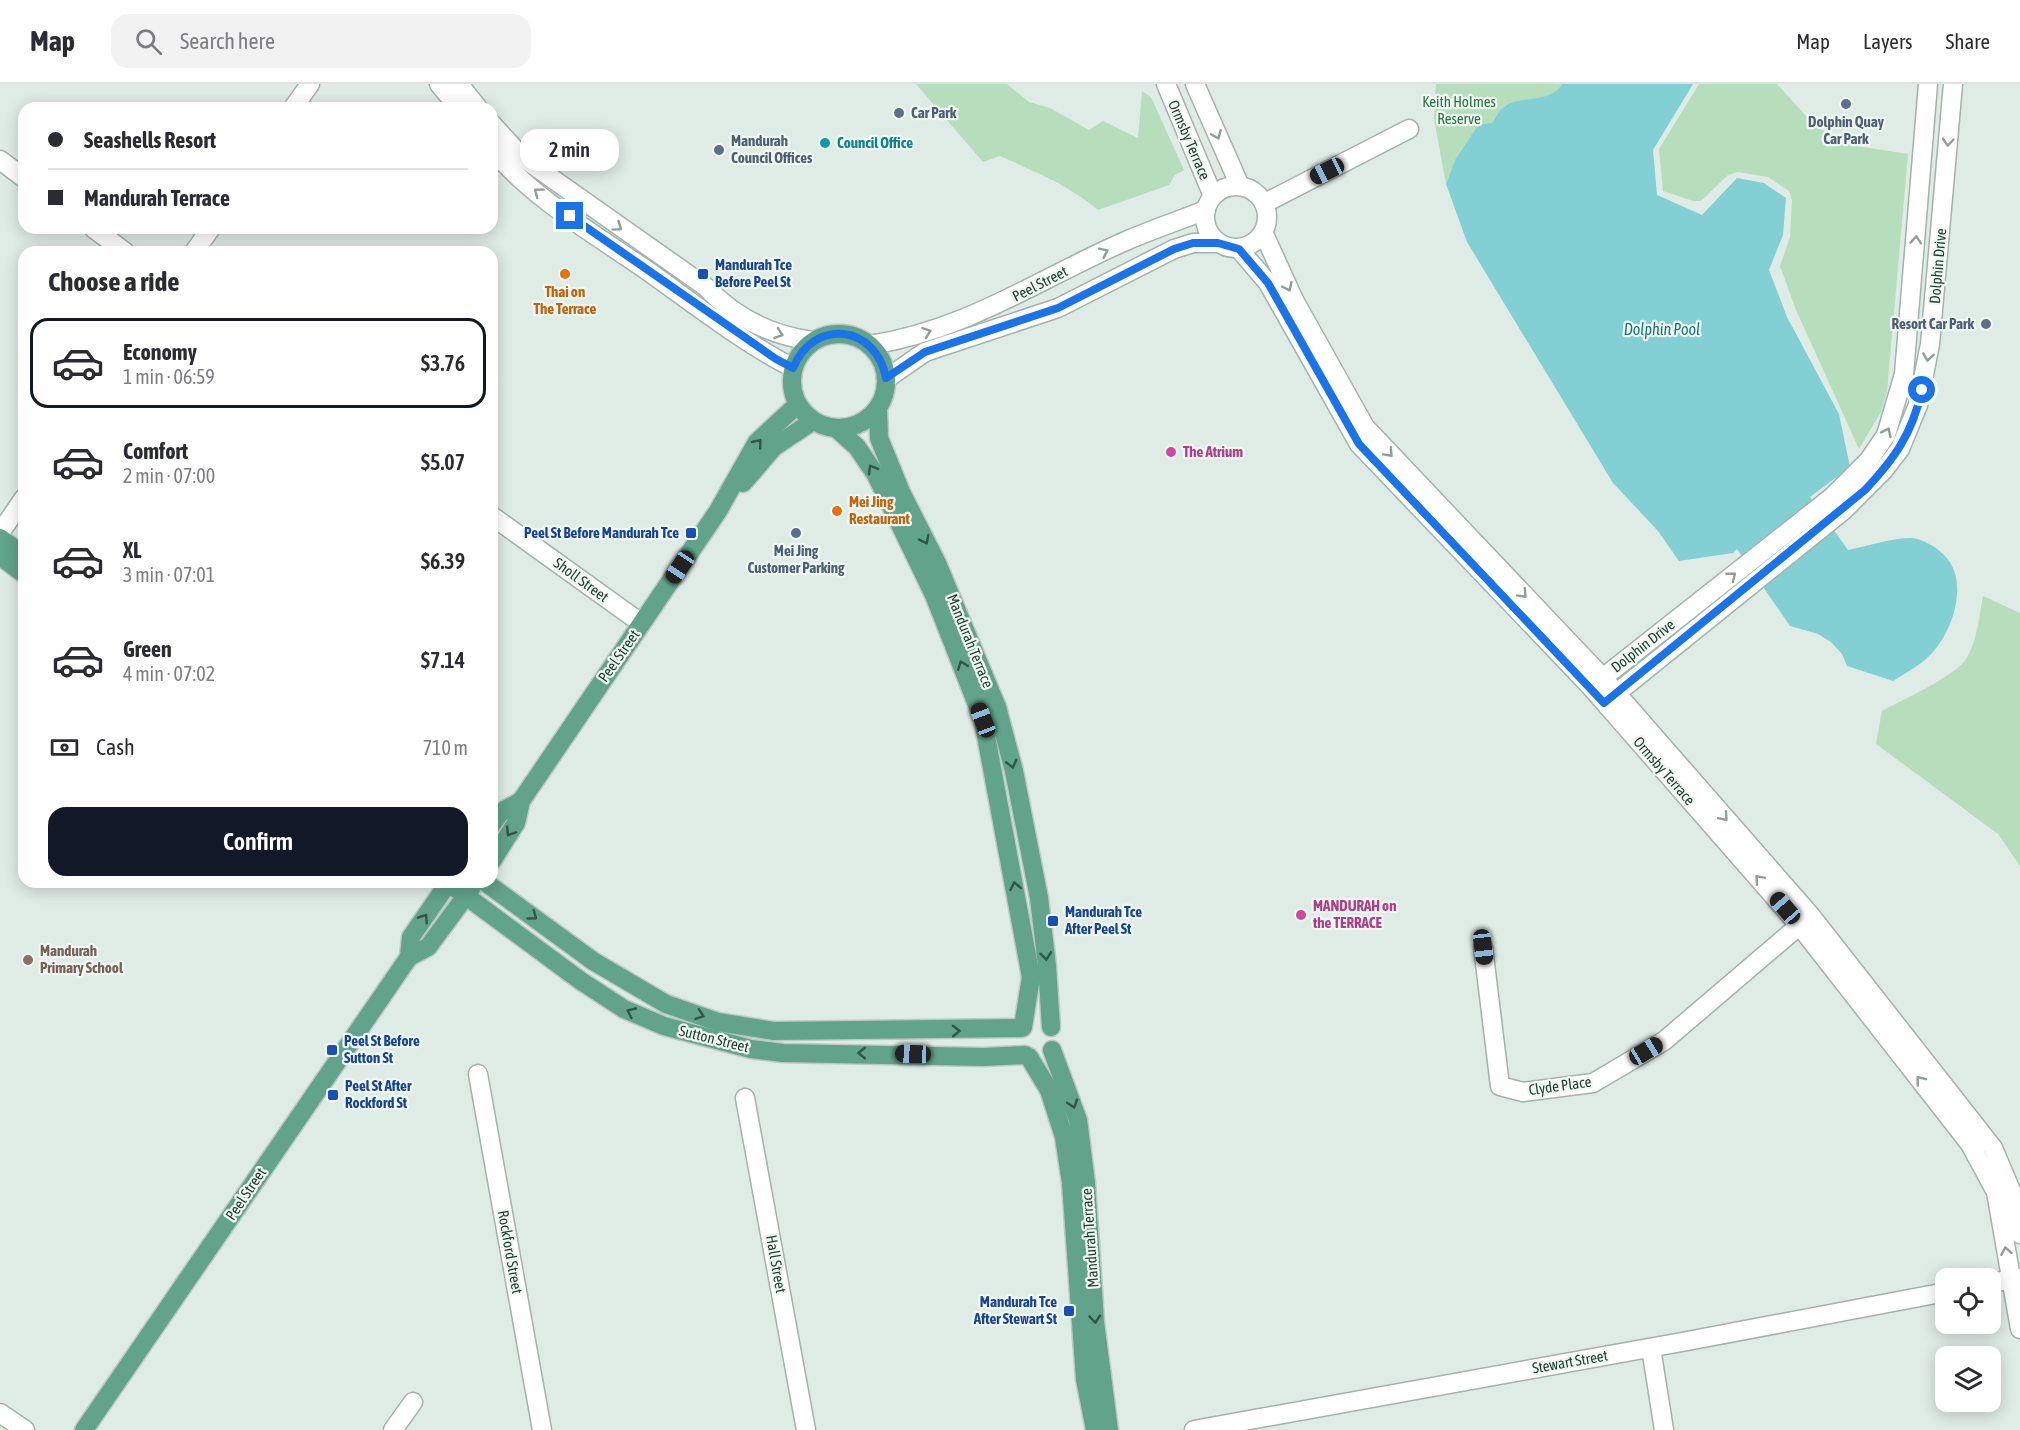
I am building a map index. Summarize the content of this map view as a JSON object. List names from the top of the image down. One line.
{"streets":{"main road":["Peel Street","Mandurah Terrace","Sutton Street"],"street":["Ormsby Terrace","Dolphin Drive","Sholl Street","Clyde Place","Rockford Street","Hall Street","Stewart Street"]},"crossings":[["Ormsby Terrace","Dolphin Drive"],["Ormsby Terrace","Peel Street"],["Ormsby Terrace","Clyde Place"],["Peel Street","Sholl Street"],["Peel Street","Mandurah Terrace"],["Peel Street","Sutton Street"],["Mandurah Terrace","Sutton Street"]],"water":["Dolphin Pool"],"parks":["Keith Holmes Reserve"],"places":{"other":["Dolphin Quay Car Park","Car Park","Council Office","Mandurah Council Offices","Thai on The Terrace","Resort Car Park","The Atrium","Mei Jing Restaurant","Mei Jing Customer Parking","MANDURAH on the TERRACE","Mandurah Primary School"],"transit":["Mandurah Tce Before Peel St","Peel St Before Mandurah Tce","Mandurah Tce After Peel St","Peel St Before Sutton St","Peel St After Rockford St","Mandurah Tce After Stewart St"]},"page":{"header":"Map","search":"Search here","nav":["Map","Layers","Share"],"banner":["Seashells Resort","Mandurah Terrace"],"bubble":"2 min","heading":"Choose a ride","list":[{"name":"Economy","note":"1 min · 06:59","value":"$3.76"},{"name":"Comfort","note":"2 min · 07:00","value":"$5.07"},{"name":"XL","note":"3 min · 07:01","value":"$6.39"},{"name":"Green","note":"4 min · 07:02","value":"$7.14"}],"pay":["Cash","710 m"],"buttons":"Confirm"}}
